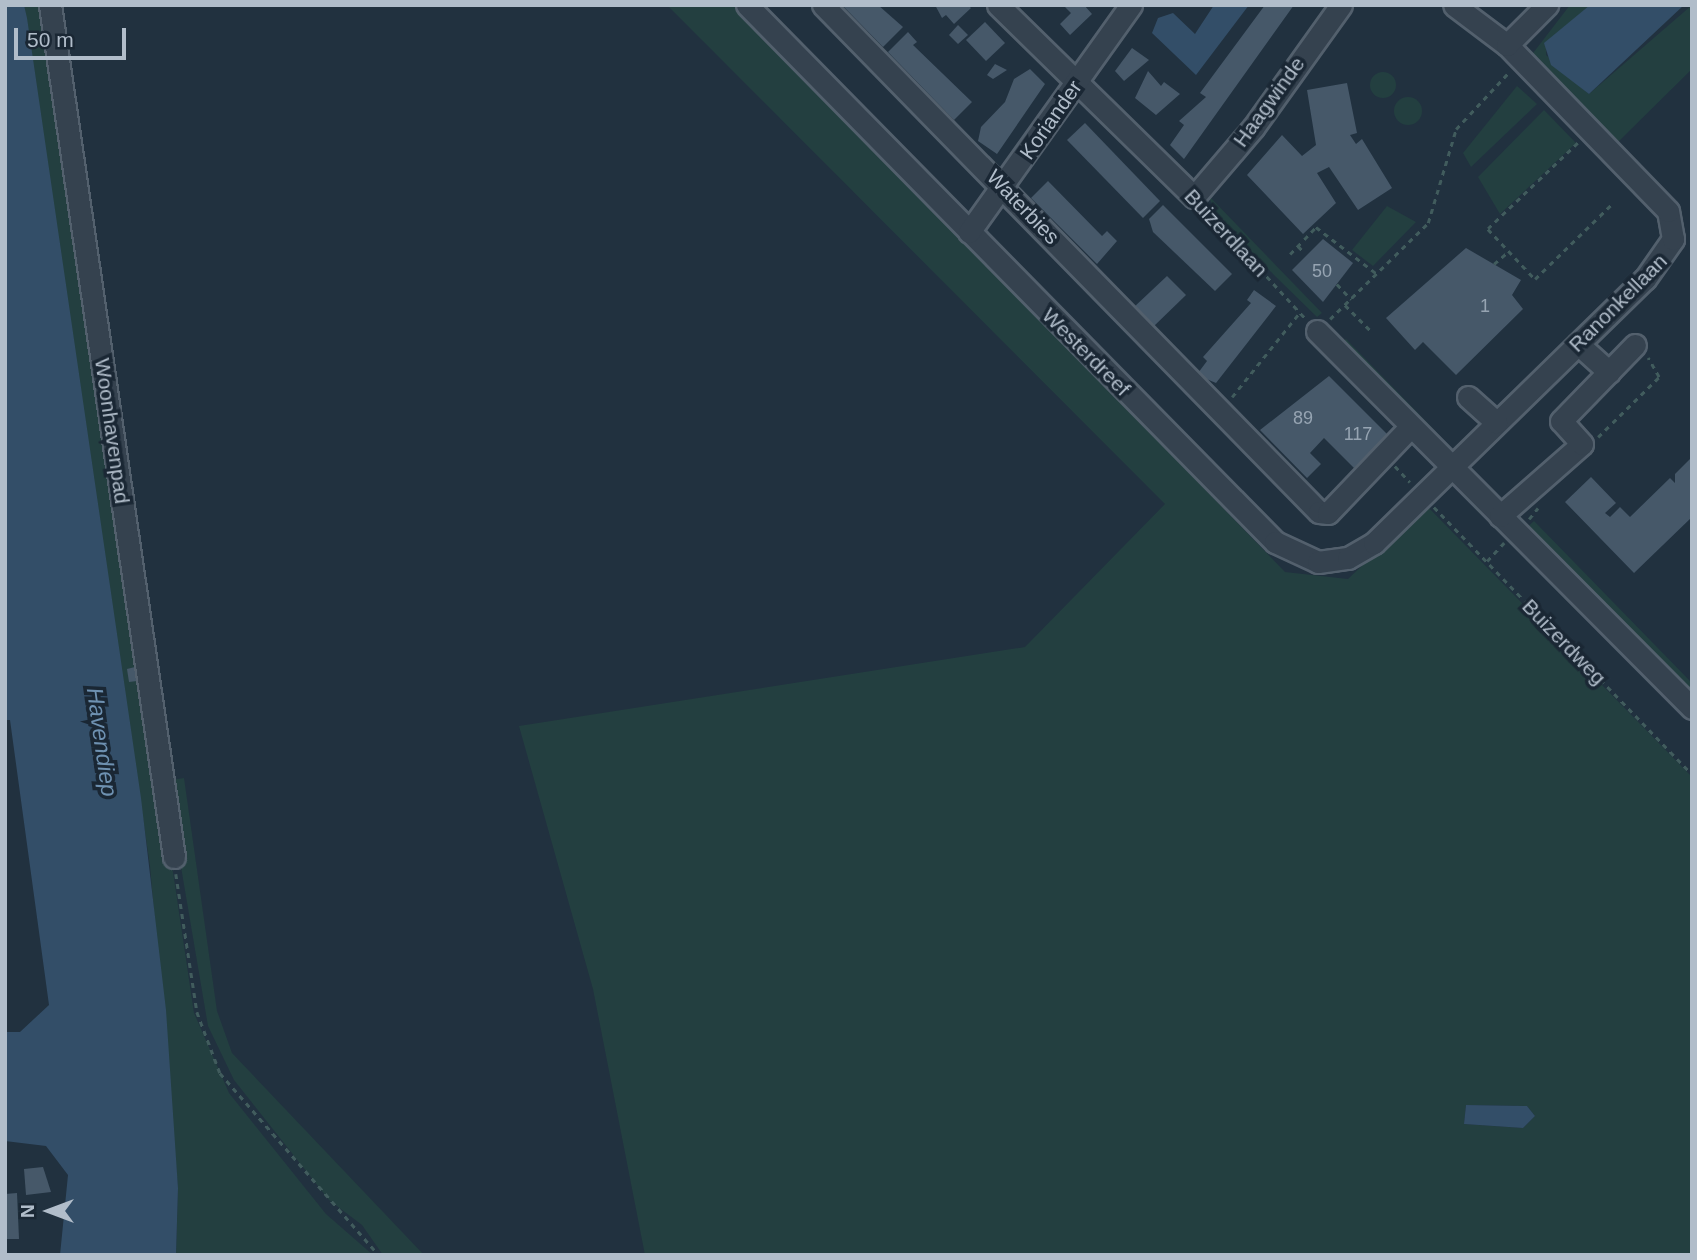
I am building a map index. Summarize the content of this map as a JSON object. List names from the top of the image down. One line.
{"streets":{"street":["Haagwinde","Koriander","Waterbies","Buizerdlaan","Ranonkellaan","Westerdreef","Woonhavenpad","Buizerdweg"]},"crossings":[["Haagwinde","Buizerdlaan"],["Koriander","Waterbies"],["Koriander","Buizerdlaan"],["Koriander","Westerdreef"],["Ranonkellaan","Westerdreef"],["Ranonkellaan","Buizerdweg"],["Westerdreef","Buizerdweg"]],"water":["Havendiep"],"house_numbers":["50","1","89","117"],"scale_bar":"50 m","north":"left"}
